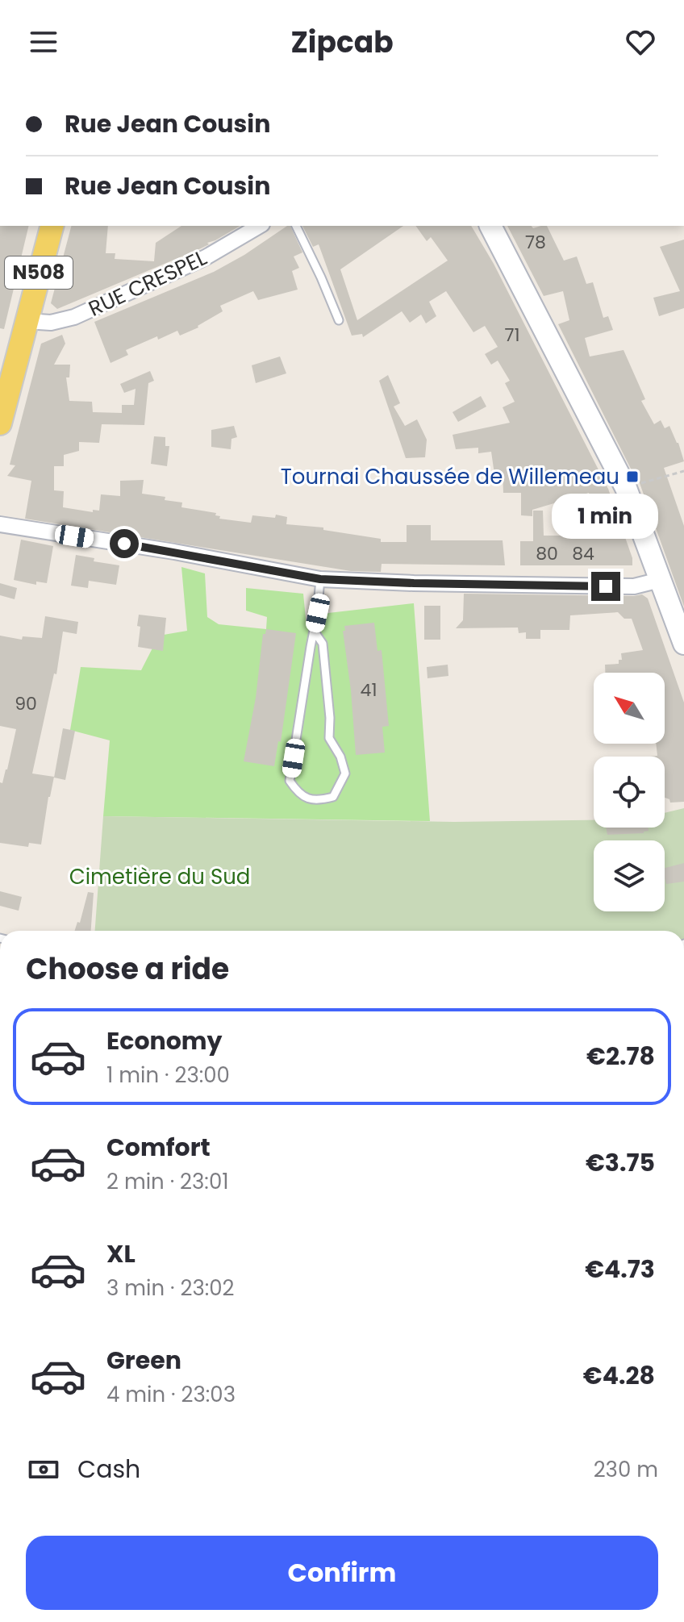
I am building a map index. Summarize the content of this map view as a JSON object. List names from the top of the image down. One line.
{"streets":{"main road":["N508"],"street":["RUE CRESPEL"]},"crossings":[["N508","RUE CRESPEL"]],"parks":["Cimetière du Sud"],"places":{"transit":["Tournai Chaussée de Willemeau"]},"house_numbers":["78","71","80","84","41","90"],"north":"top left","page":{"header":"Zipcab","banner":["Rue Jean Cousin","Rue Jean Cousin"],"bubble":"1 min","heading":"Choose a ride","list":[{"name":"Economy","note":"1 min · 23:00","value":"€2.78"},{"name":"Comfort","note":"2 min · 23:01","value":"€3.75"},{"name":"XL","note":"3 min · 23:02","value":"€4.73"},{"name":"Green","note":"4 min · 23:03","value":"€4.28"}],"pay":["Cash","230 m"],"buttons":"Confirm"}}
